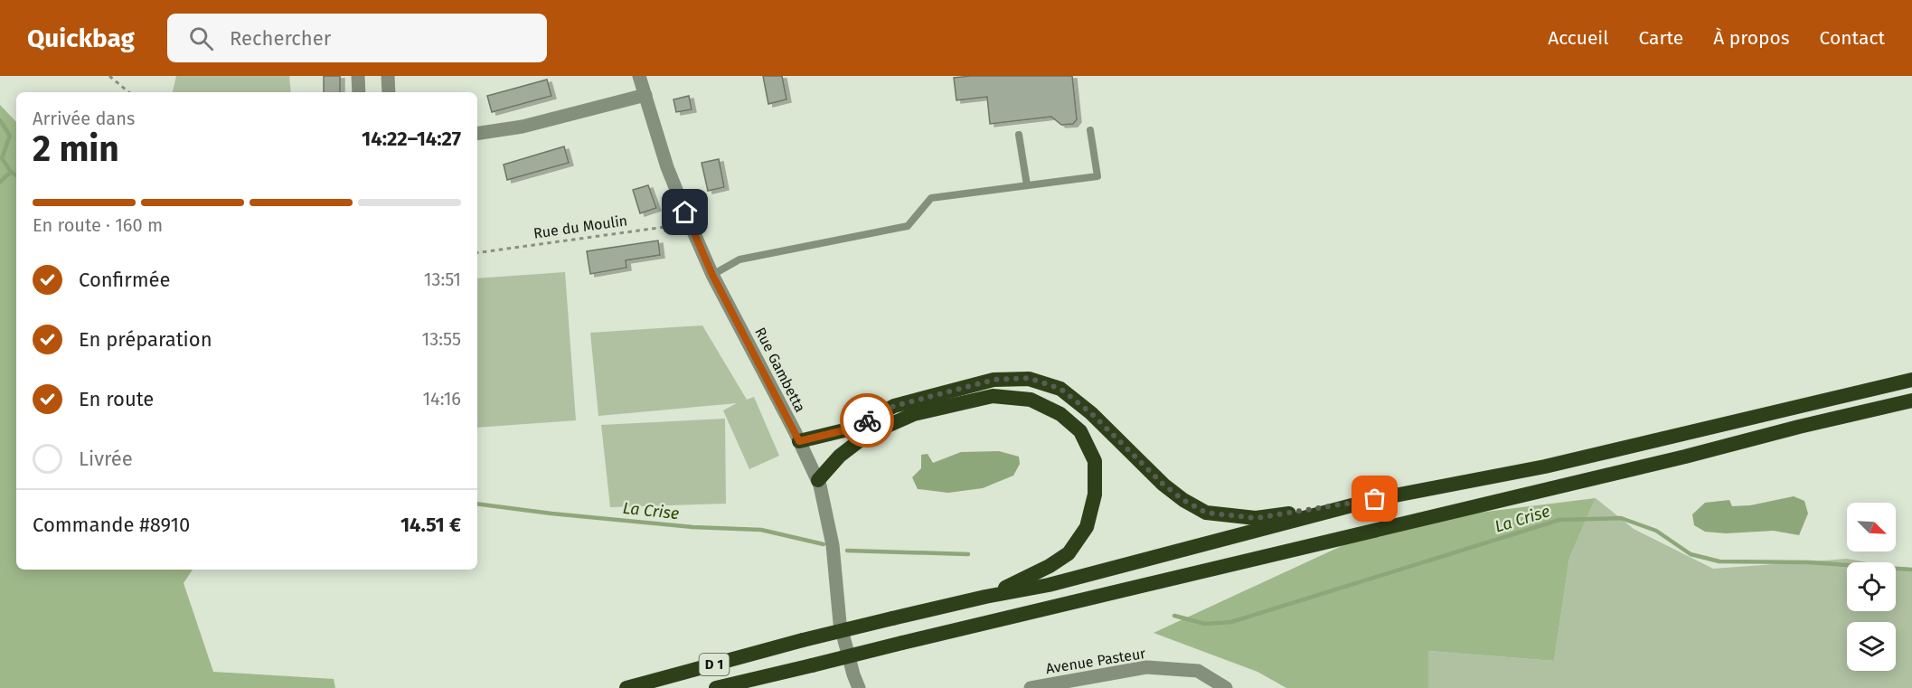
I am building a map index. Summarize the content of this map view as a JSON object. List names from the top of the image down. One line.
{"streets":{"highway":["D 1"],"street":["Rue Gambetta","Avenue Pasteur"],"path":["Rue du Moulin"]},"crossings":[["Rue du Moulin","Rue Gambetta"]],"water":["La Crise"],"north":"bottom right","page":{"header":"Quickbag","search":"Rechercher","nav":["Accueil","Carte","À propos","Contact"],"heading":["2 min","Arrivée dans","14:22–14:27"],"panel":["Commande #8910","14.51 €"],"bar":"En route · 160 m","list":[["Confirmée","13:51"],["En préparation","13:55"],["En route","14:16"],"Livrée"]}}
